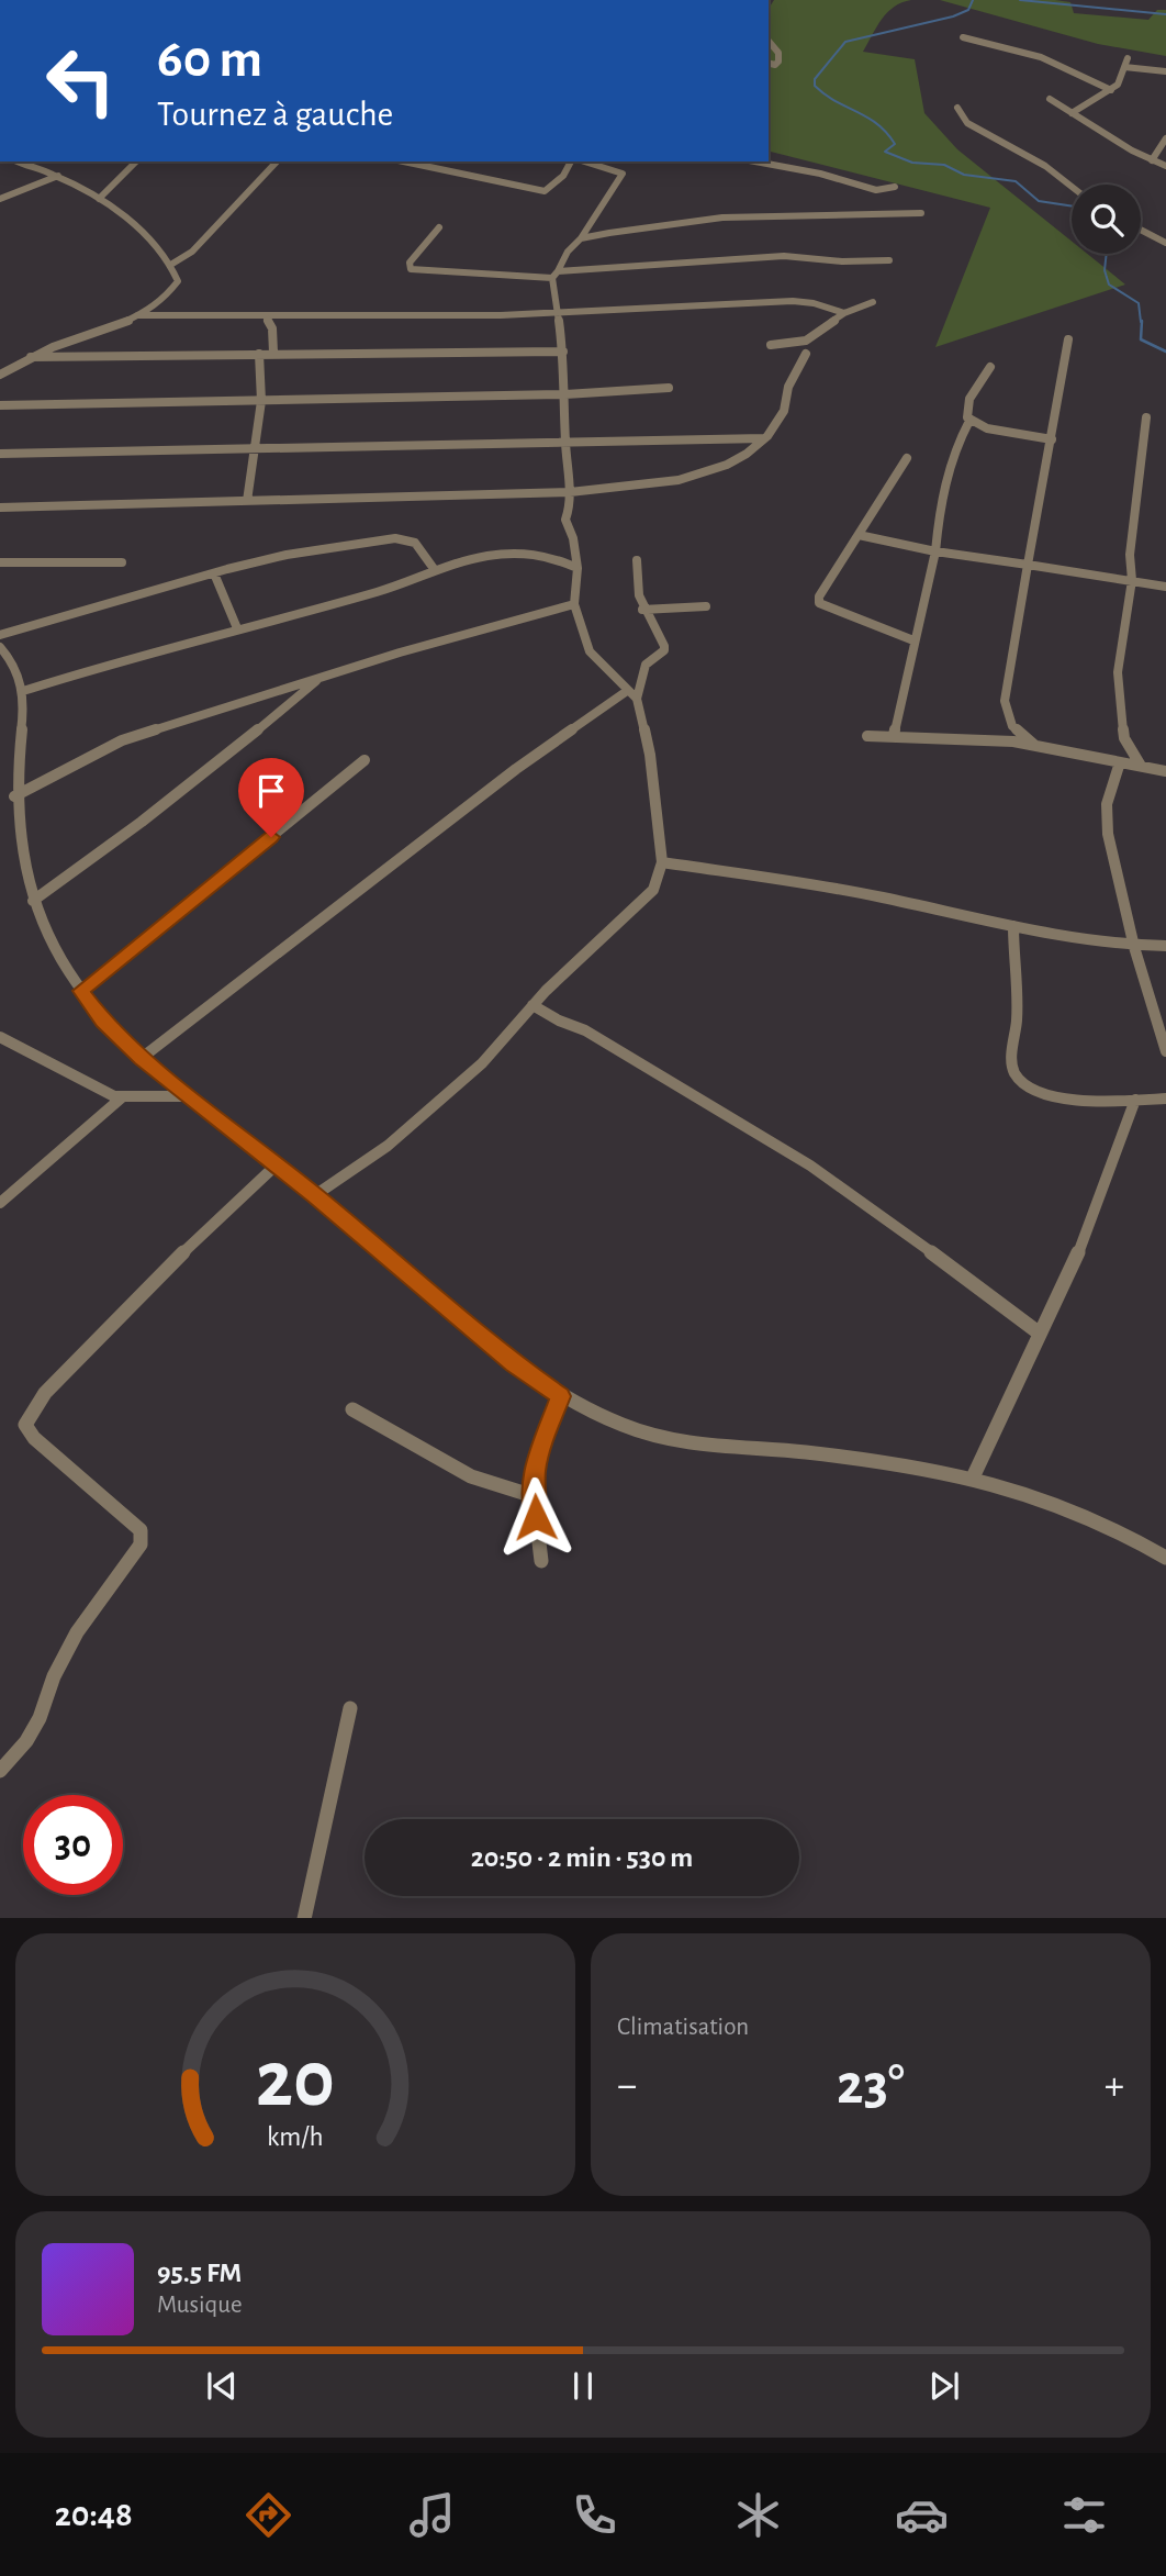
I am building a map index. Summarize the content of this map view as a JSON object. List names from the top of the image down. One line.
{"page":{"turn":["60 m","Tournez à gauche"],"limit":"30","trip":"20:50 · 2 min · 530 m","tile":"Climatisation","heat":["−","23°","+"],"song":["95.5 FM","Musique"],"tabs":"20:48","gauge":["20","km/h"]}}
